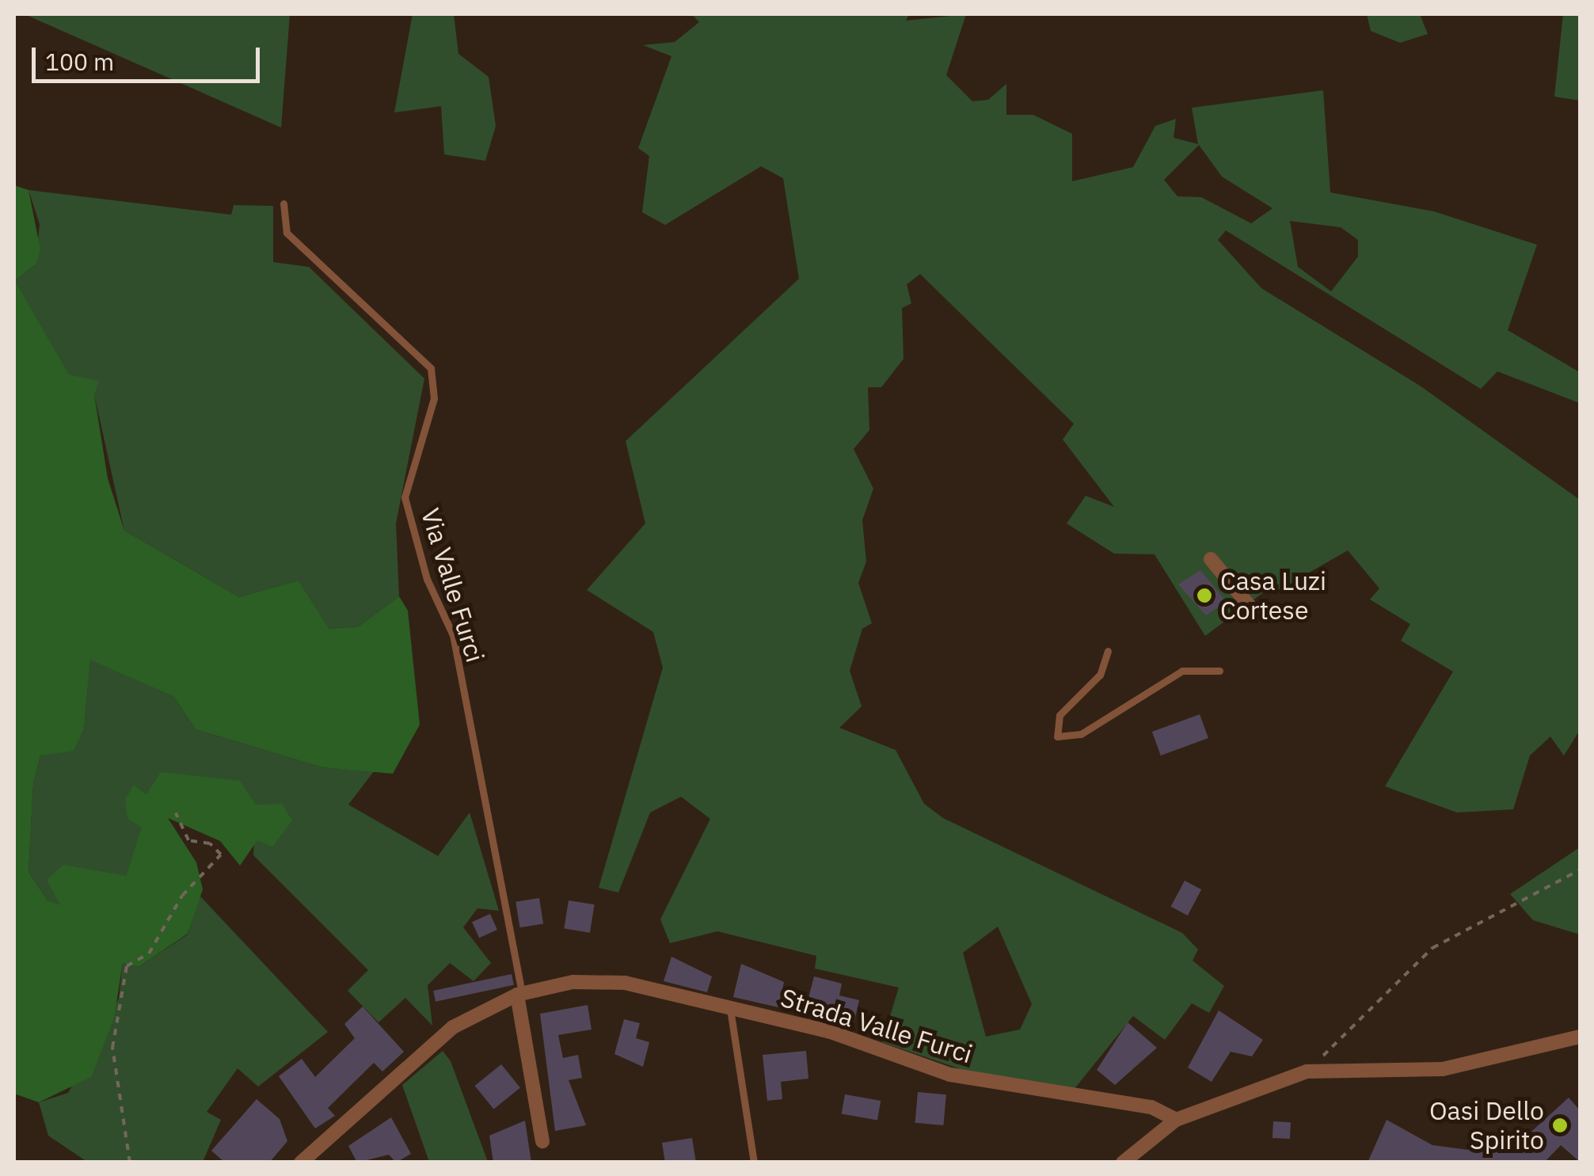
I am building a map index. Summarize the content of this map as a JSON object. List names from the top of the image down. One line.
{"streets":{"street":["Strada Valle Furci"],"lane":["Via Valle Furci"]},"crossings":[["Via Valle Furci","Strada Valle Furci"]],"places":["Casa Luzi Cortese","Oasi Dello Spirito"],"scale_bar":"100 m"}
